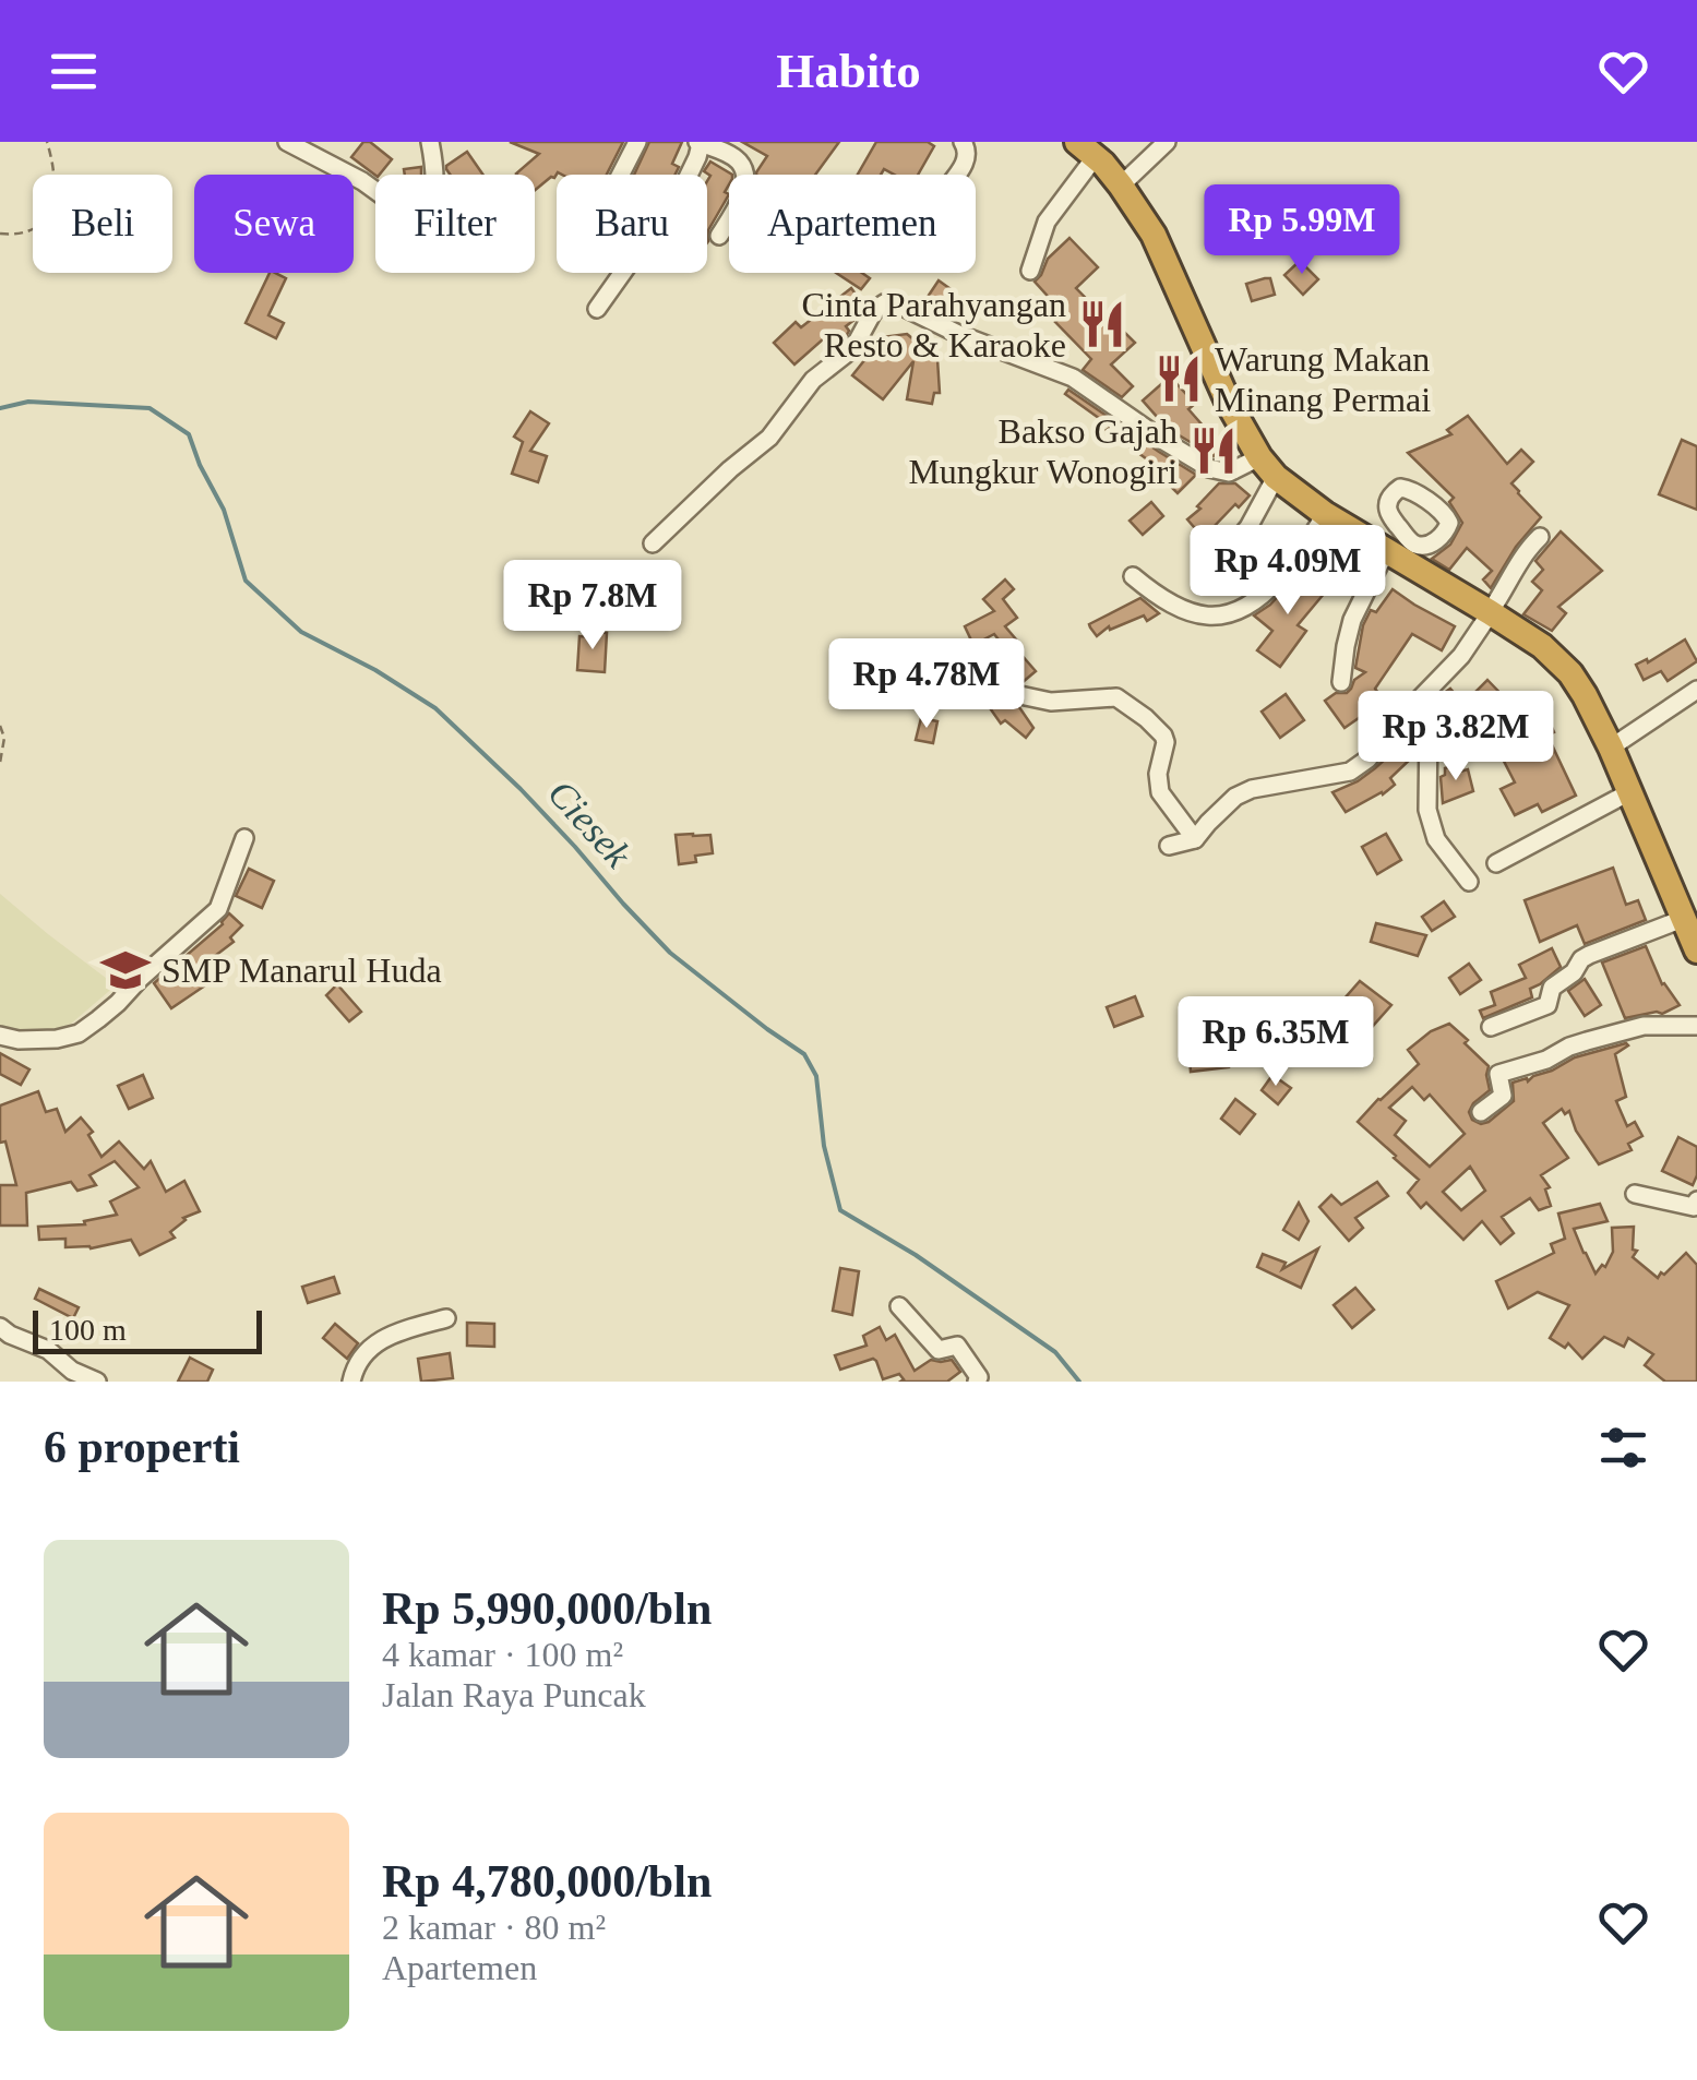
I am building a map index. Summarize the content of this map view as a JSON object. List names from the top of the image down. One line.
{"water":["Ciesek"],"places":{"restaurant":["Cinta Parahyangan Resto & Karaoke","Warung Makan Minang Permai","Bakso Gajah Mungkur Wonogiri"],"school or university":["SMP Manarul Huda"]},"scale_bar":"100 m","page":{"header":"Habito","chip":["Beli","Sewa","Filter","Baru","Apartemen"],"price":["Rp 5.99M","Rp 4.09M","Rp 7.8M","Rp 4.78M","Rp 3.82M","Rp 6.35M"],"scale":"100 m","heading":"6 properti","list":[{"name":"Rp 5,990,000/bln","note":"4 kamar · 100 m² · Jalan Raya Puncak"},{"name":"Rp 4,780,000/bln","note":"2 kamar · 80 m² · Apartemen"}]}}
